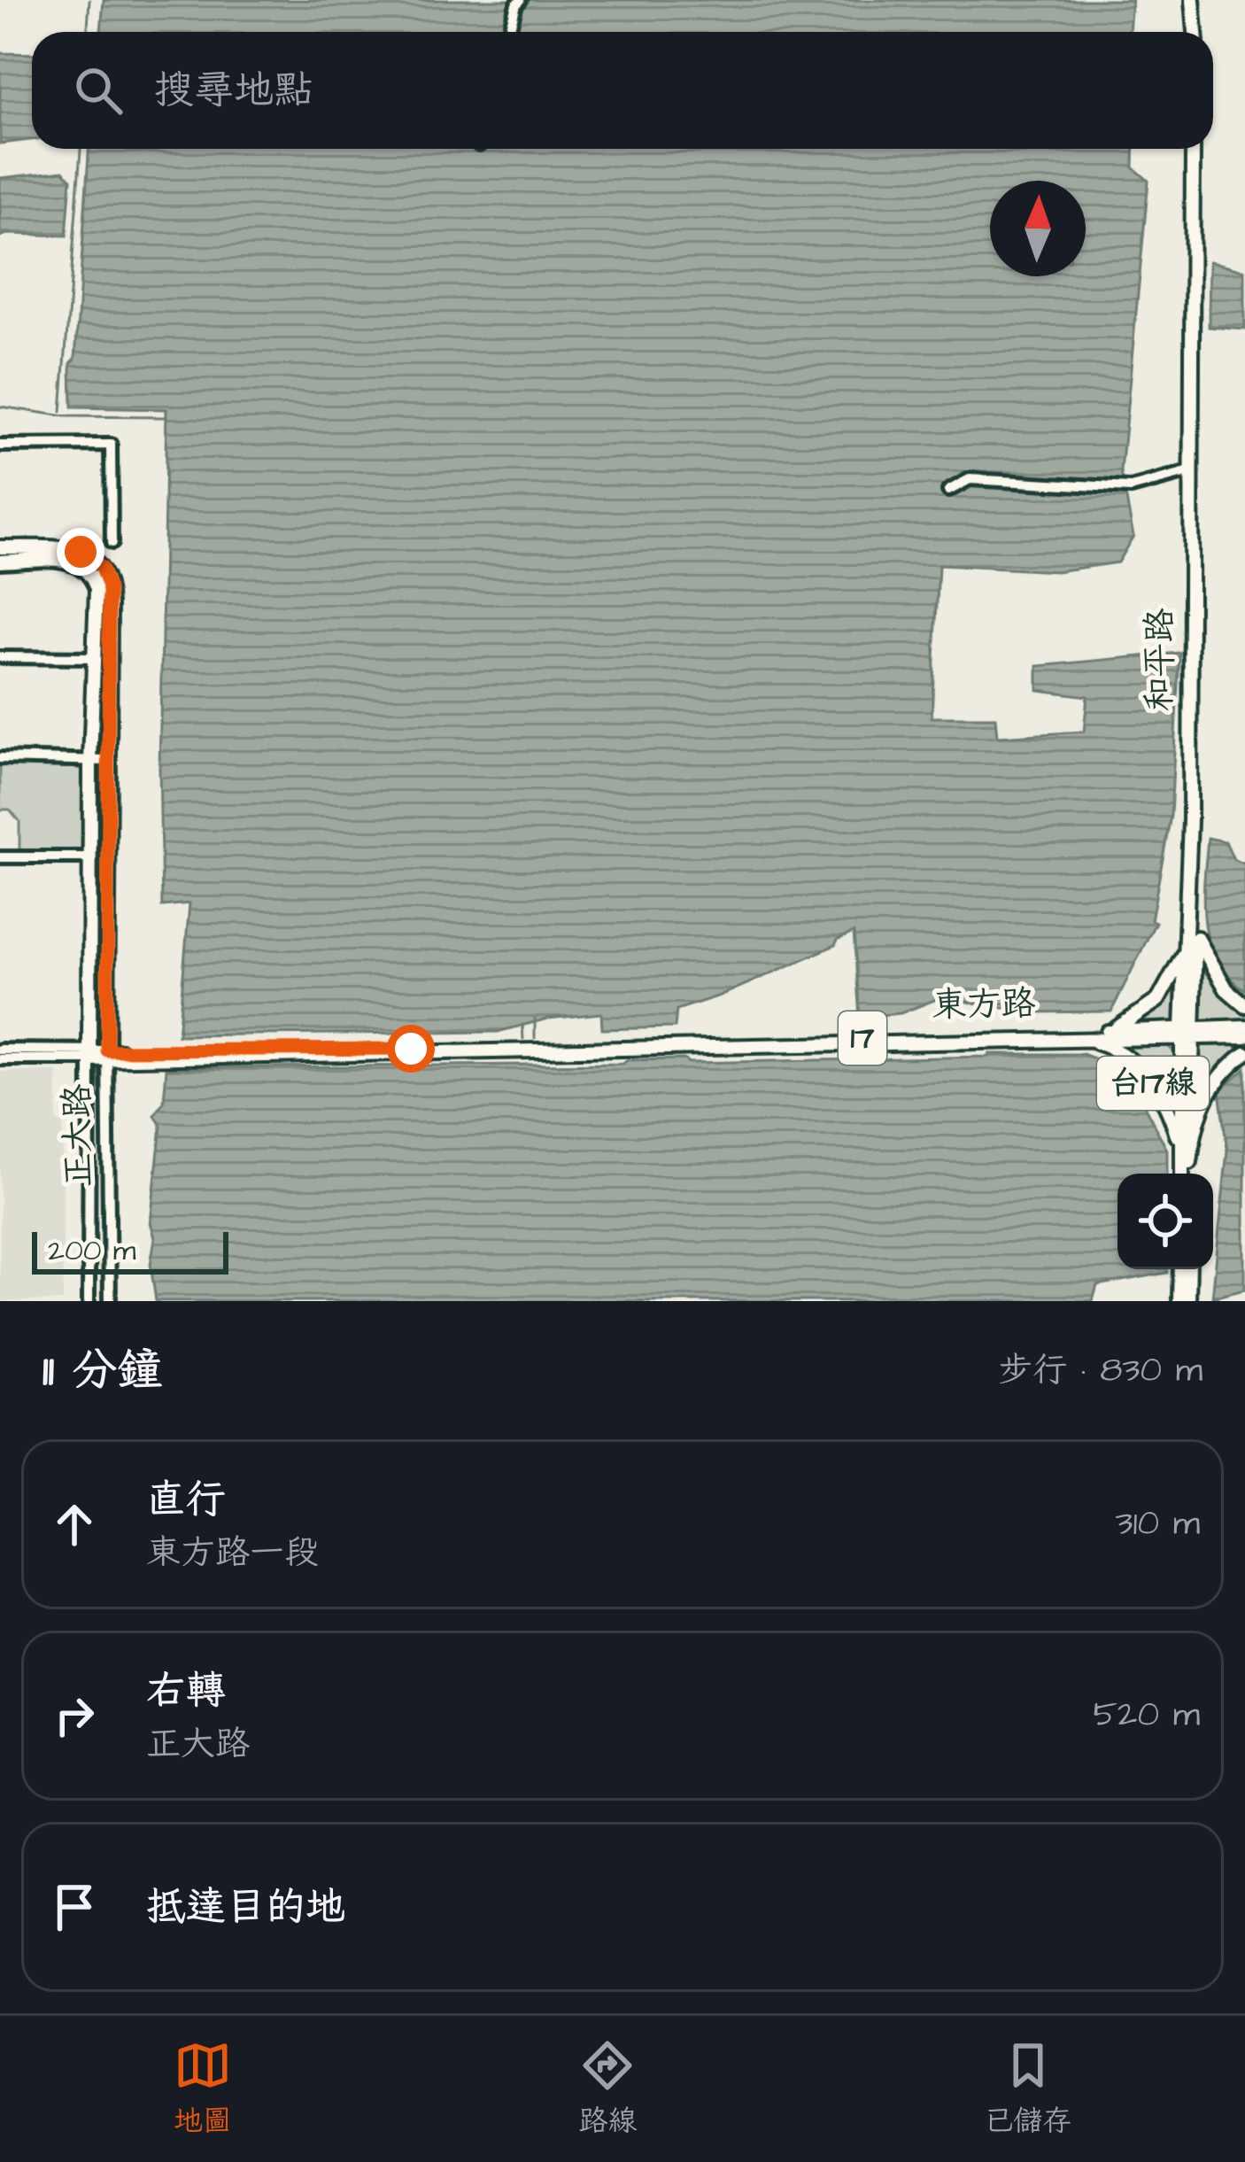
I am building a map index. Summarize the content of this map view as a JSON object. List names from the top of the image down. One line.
{"streets":{"main road":["和平路","東方路","17","台17線","正大路"]},"crossings":[["和平路","東方路"],["和平路","台17線"],["東方路","17"],["東方路","台17線"],["17","正大路"]],"scale_bar":"200 m","north":"top","page":{"search":"搜尋地點","scale":"200 m","heading":["11 分鐘","步行 · 830 m"],"list":[["直行","東方路一段","310 m"],["右轉","正大路","520 m"],"抵達目的地"],"nav":["地圖","路線","已儲存"]}}
